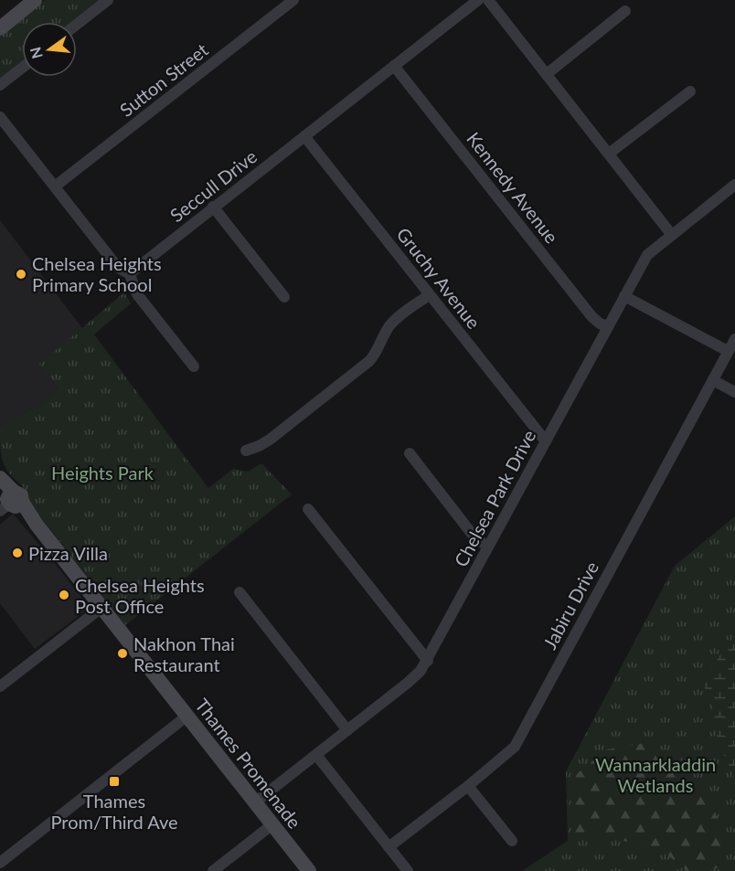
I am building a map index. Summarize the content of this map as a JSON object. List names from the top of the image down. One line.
{"streets":{"main road":["Thames Promenade"],"street":["Sutton Street","Seccull Drive","Kennedy Avenue","Gruchy Avenue","Chelsea Park Drive","Jabiru Drive"]},"crossings":[["Seccull Drive","Kennedy Avenue"],["Seccull Drive","Gruchy Avenue"],["Kennedy Avenue","Chelsea Park Drive"],["Gruchy Avenue","Chelsea Park Drive"],["Chelsea Park Drive","Thames Promenade"]],"parks":["Heights Park","Wannarkladdin Wetlands"],"places":{"other":["Chelsea Heights Primary School","Pizza Villa","Chelsea Heights Post Office","Nakhon Thai Restaurant"],"transit":["Thames Prom/Third Ave"]},"north":"left"}
